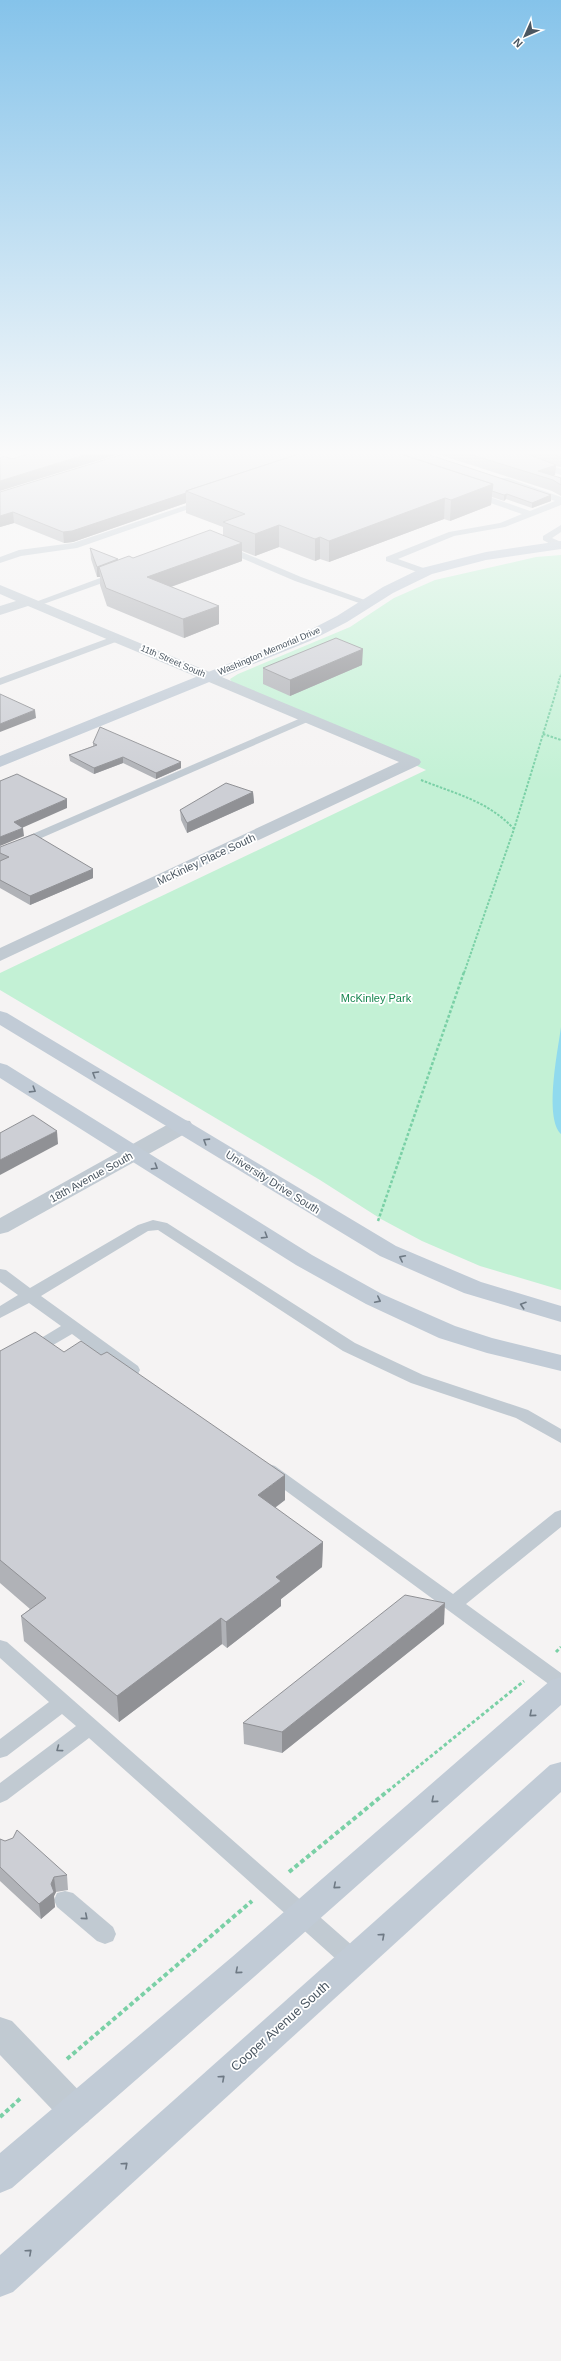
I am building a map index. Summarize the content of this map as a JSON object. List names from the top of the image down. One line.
{"streets":{"main road":["Washington Memorial Drive","University Drive South","Cooper Avenue South"],"street":["11th Street South","McKinley Place South","18th Avenue South"]},"crossings":[["Washington Memorial Drive","11th Street South"],["11th Street South","McKinley Place South"],["18th Avenue South","University Drive South"]],"parks":["McKinley Park"],"north":"bottom left"}
